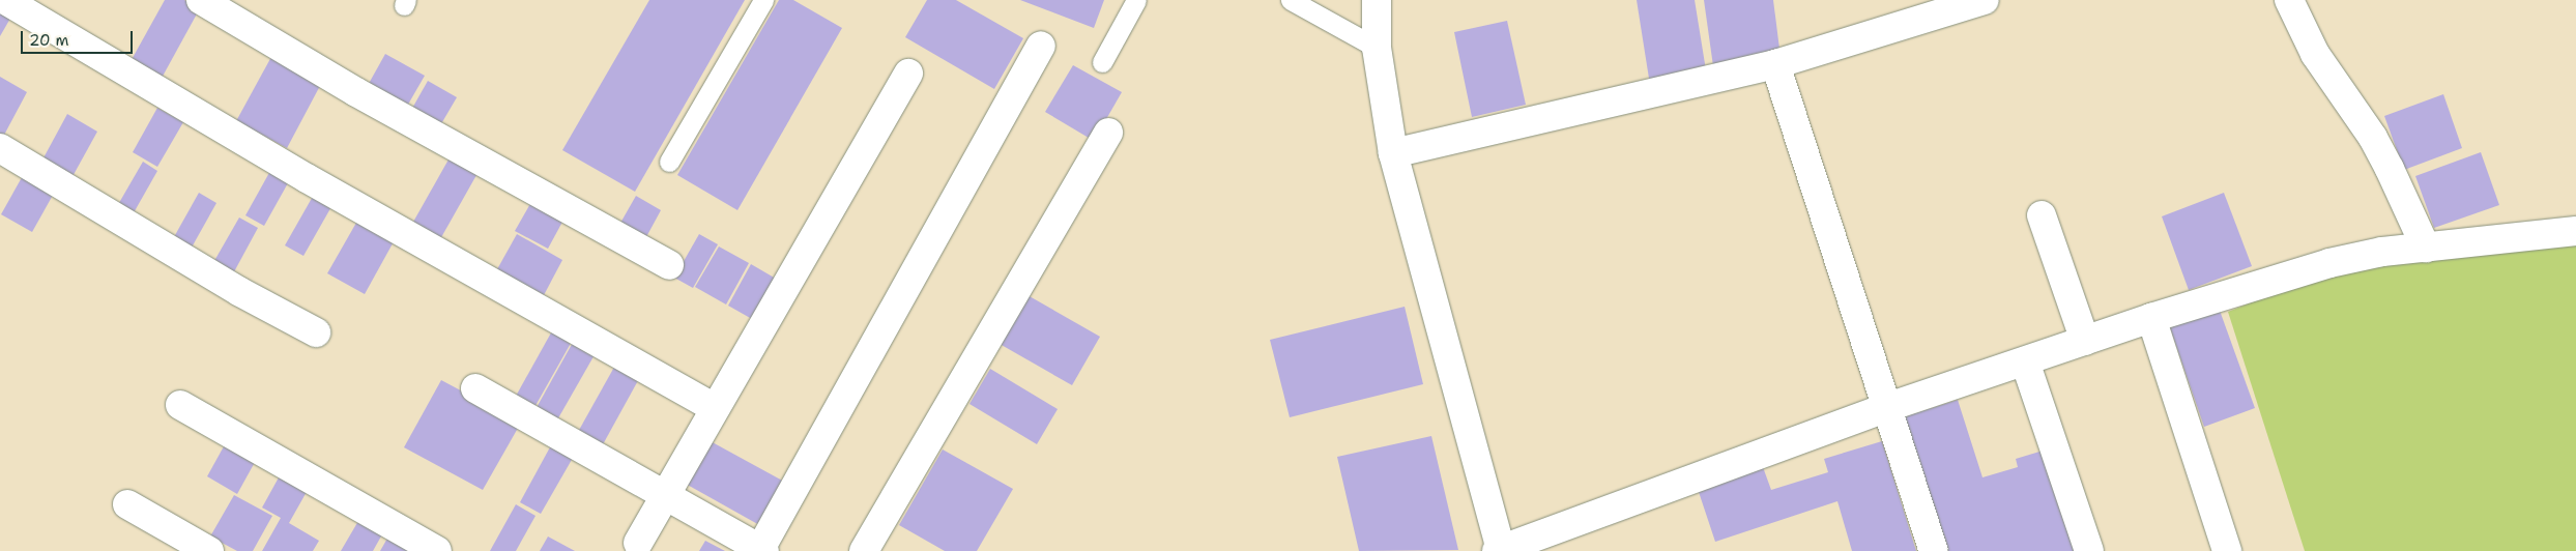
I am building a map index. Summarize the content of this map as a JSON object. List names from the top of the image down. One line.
{"scale_bar":"20 m"}
